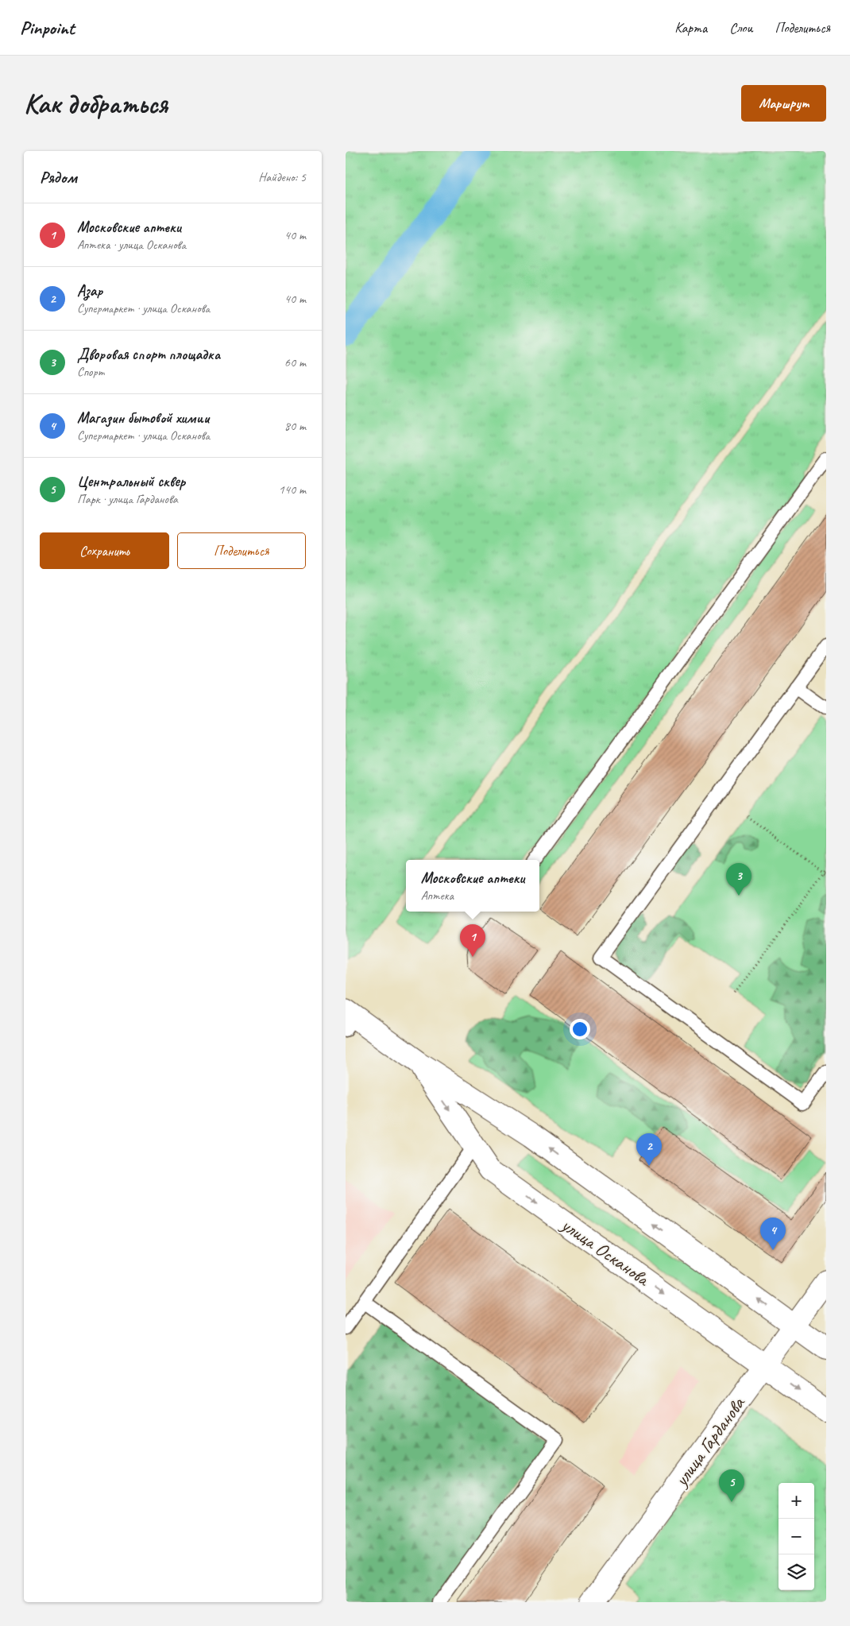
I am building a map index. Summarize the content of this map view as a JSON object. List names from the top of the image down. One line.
{"streets":{"street":["улица Осканова","улица Гарданова"]},"crossings":[["улица Осканова","улица Гарданова"]],"page":{"header":"Pinpoint","nav":["Карта","Слои","Поделиться"],"buttons":["Маршрут",["Сохранить","Поделиться"]],"title":"Как добраться","heading":["Рядом","Найдено: 5"],"list":[{"mark":"1","name":"Московские аптеки","note":"Аптека · улица Осканова","value":"40 m"},{"mark":"2","name":"Азар","note":"Супермаркет · улица Осканова","value":"40 m"},{"mark":"3","name":"Дворовая спорт площадка","note":"Спорт","value":"60 m"},{"mark":"4","name":"Магазин бытовой химии","note":"Супермаркет · улица Осканова","value":"80 m"},{"mark":"5","name":"Центральный сквер","note":"Парк · улица Гарданова","value":"140 m"}],"popup":["Московские аптеки","Аптека"],"pins":["3","1","2","4","5"],"map_buttons":["+","−"]}}
